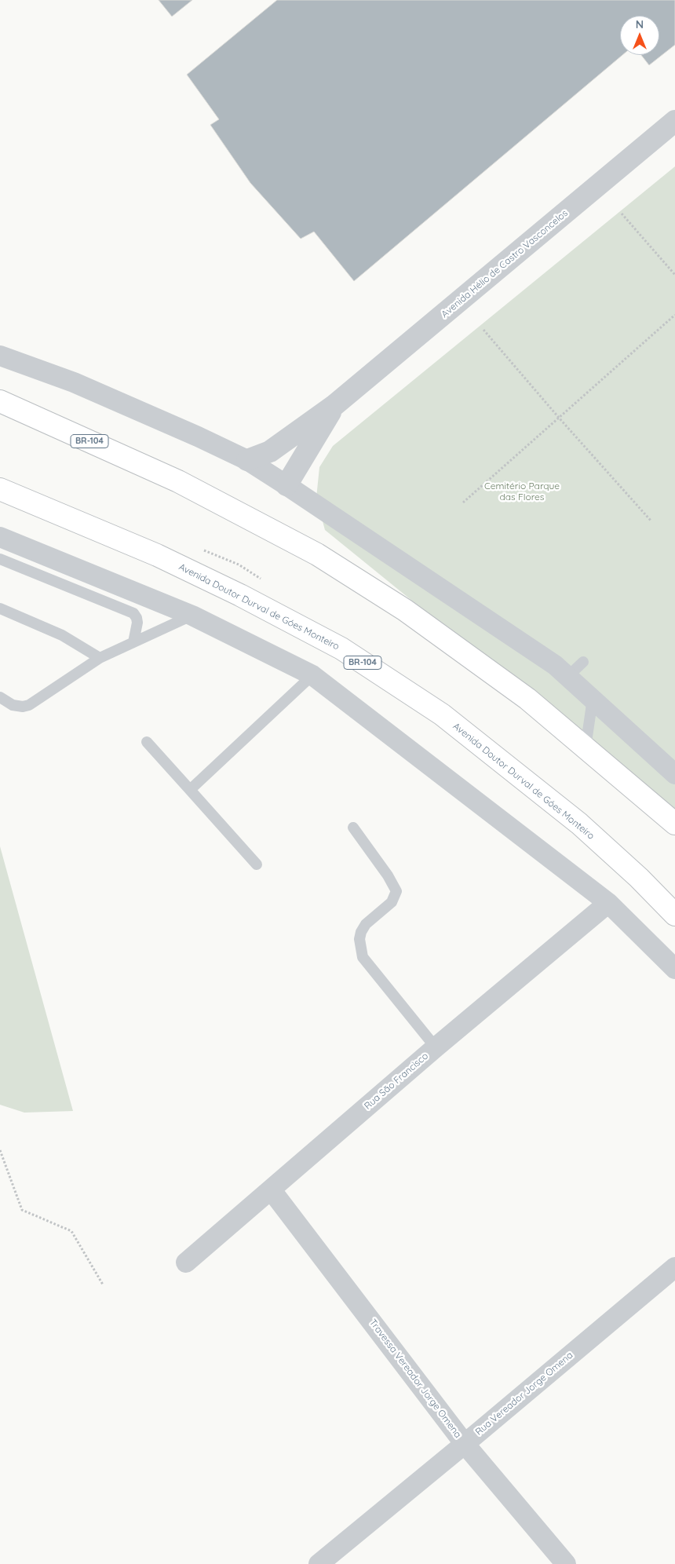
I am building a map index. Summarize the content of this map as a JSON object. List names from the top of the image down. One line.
{"streets":{"highway":["BR-104","Avenida Doutor Durval de Góes Monteiro"],"street":["Avenida Hélio de Castro Vasconcelos","Rua São Francisco","Travessa Vereador Jorge Omena","Rua Vereador Jorge Omena"]},"crossings":[["Rua São Francisco","Travessa Vereador Jorge Omena"],["Travessa Vereador Jorge Omena","Rua Vereador Jorge Omena"]],"parks":["Cemitério Parque das Flores"],"north":"top"}
